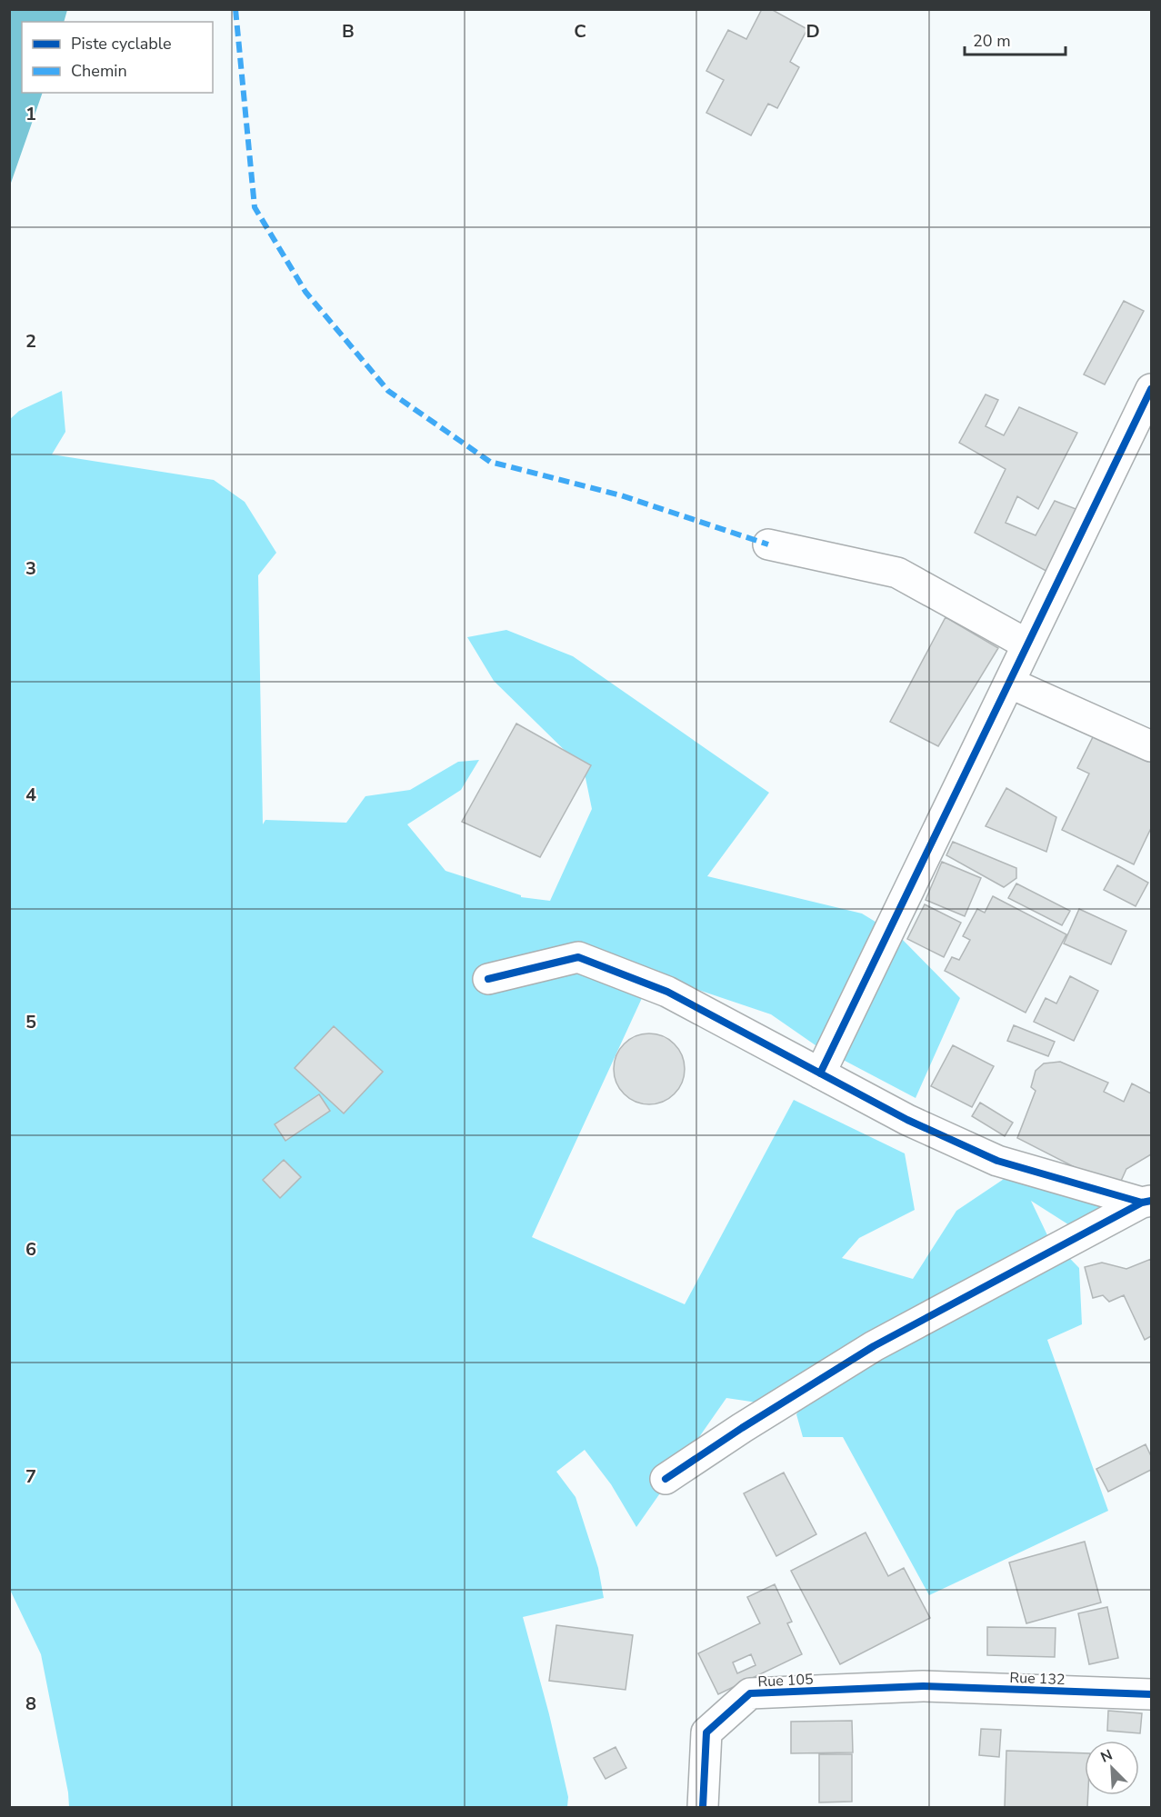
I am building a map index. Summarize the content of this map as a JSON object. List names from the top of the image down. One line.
{"streets":{"street":["Rue 132","Rue 105"]},"crossings":[["Rue 132","Rue 105"]],"legend":["Piste cyclable","Chemin"],"scale_bar":"20 m","north":"top left","grid":{"columns":["B","C","D"],"rows":["1","2","3","4","5","6","7","8"]}}
